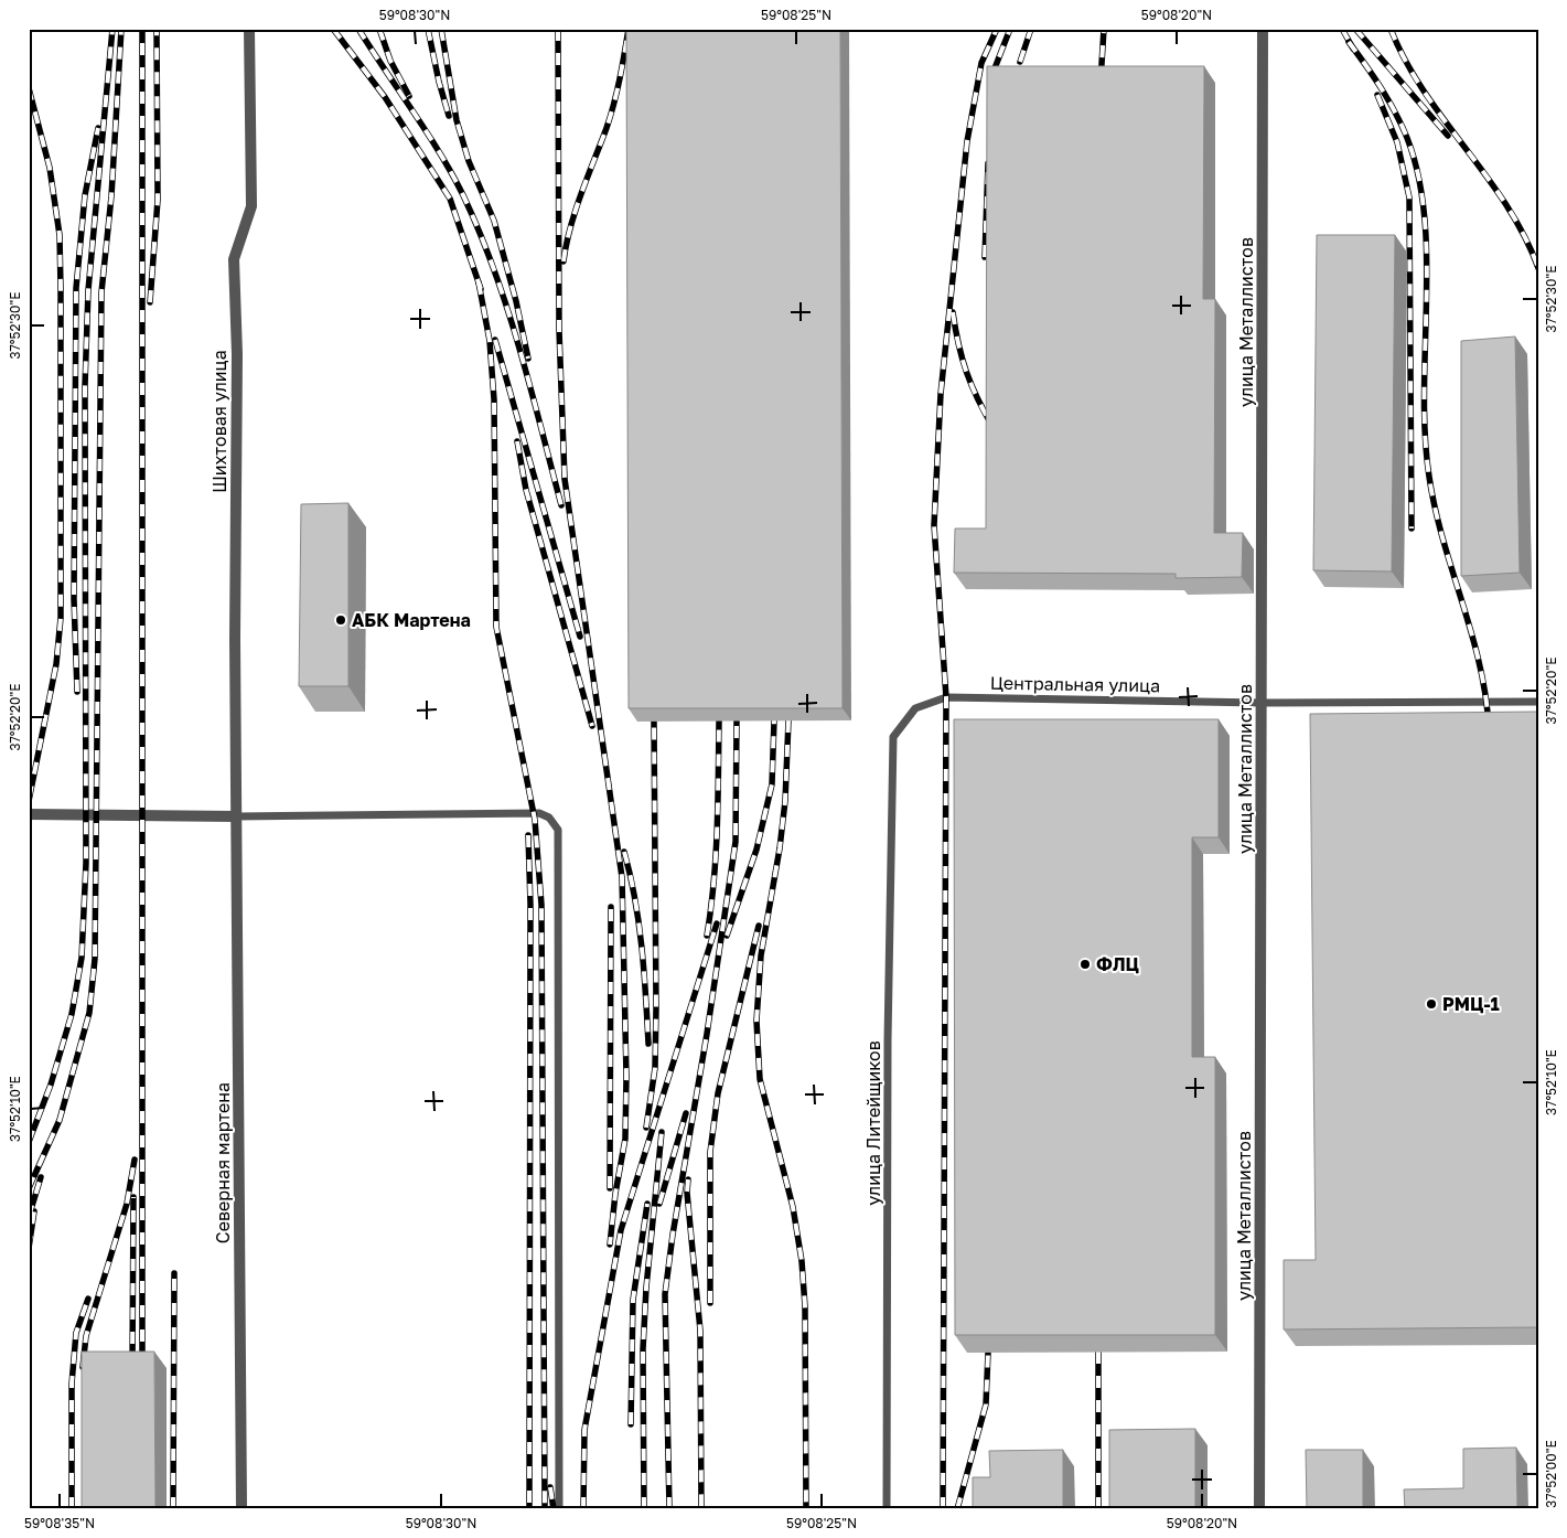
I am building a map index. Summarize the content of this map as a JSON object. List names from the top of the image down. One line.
{"streets":{"street":["улица Металлистов","Шихтовая улица","Северная мартена"],"lane":["Центральная улица","улица Литейщиков"]},"crossings":[["улица Металлистов","Центральная улица"],["Шихтовая улица","Северная мартена"],["Центральная улица","улица Литейщиков"]],"places":["АБК Мартена","ФЛЦ","РМЦ-1"],"coordinates":["59°08'30\"N","59°08'25\"N","59°08'20\"N","37°52'30\"E","37°52'20\"E","37°52'10\"E","37°52'00\"E","59°08'35\"N"]}
